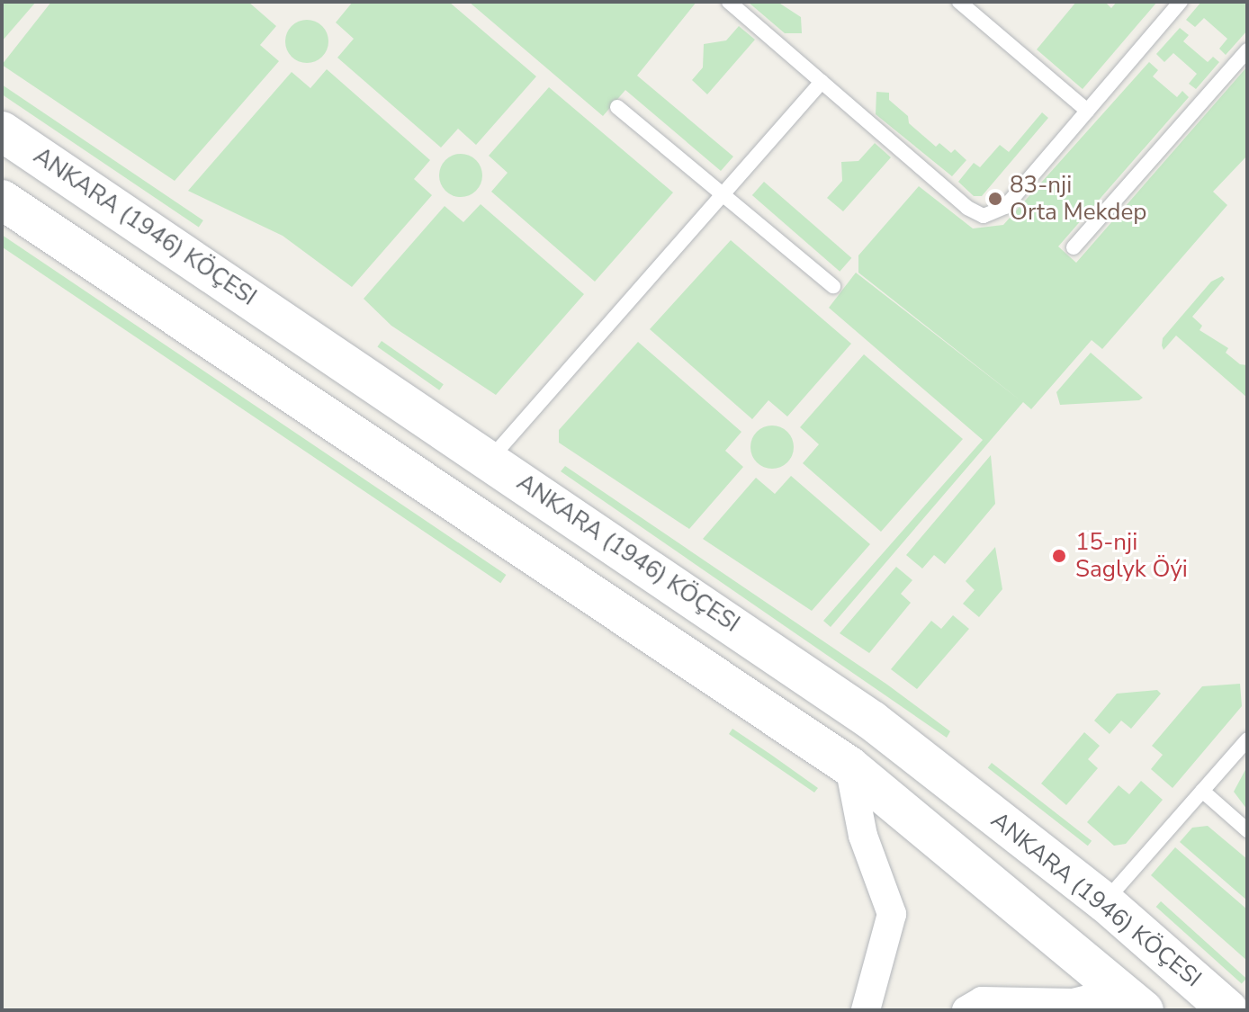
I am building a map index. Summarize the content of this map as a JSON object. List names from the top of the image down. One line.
{"streets":{"main road":["ANKARA (1946) KÖÇESI"]},"places":["83-nji Orta Mekdep","15-nji Saglyk Öýi"]}
